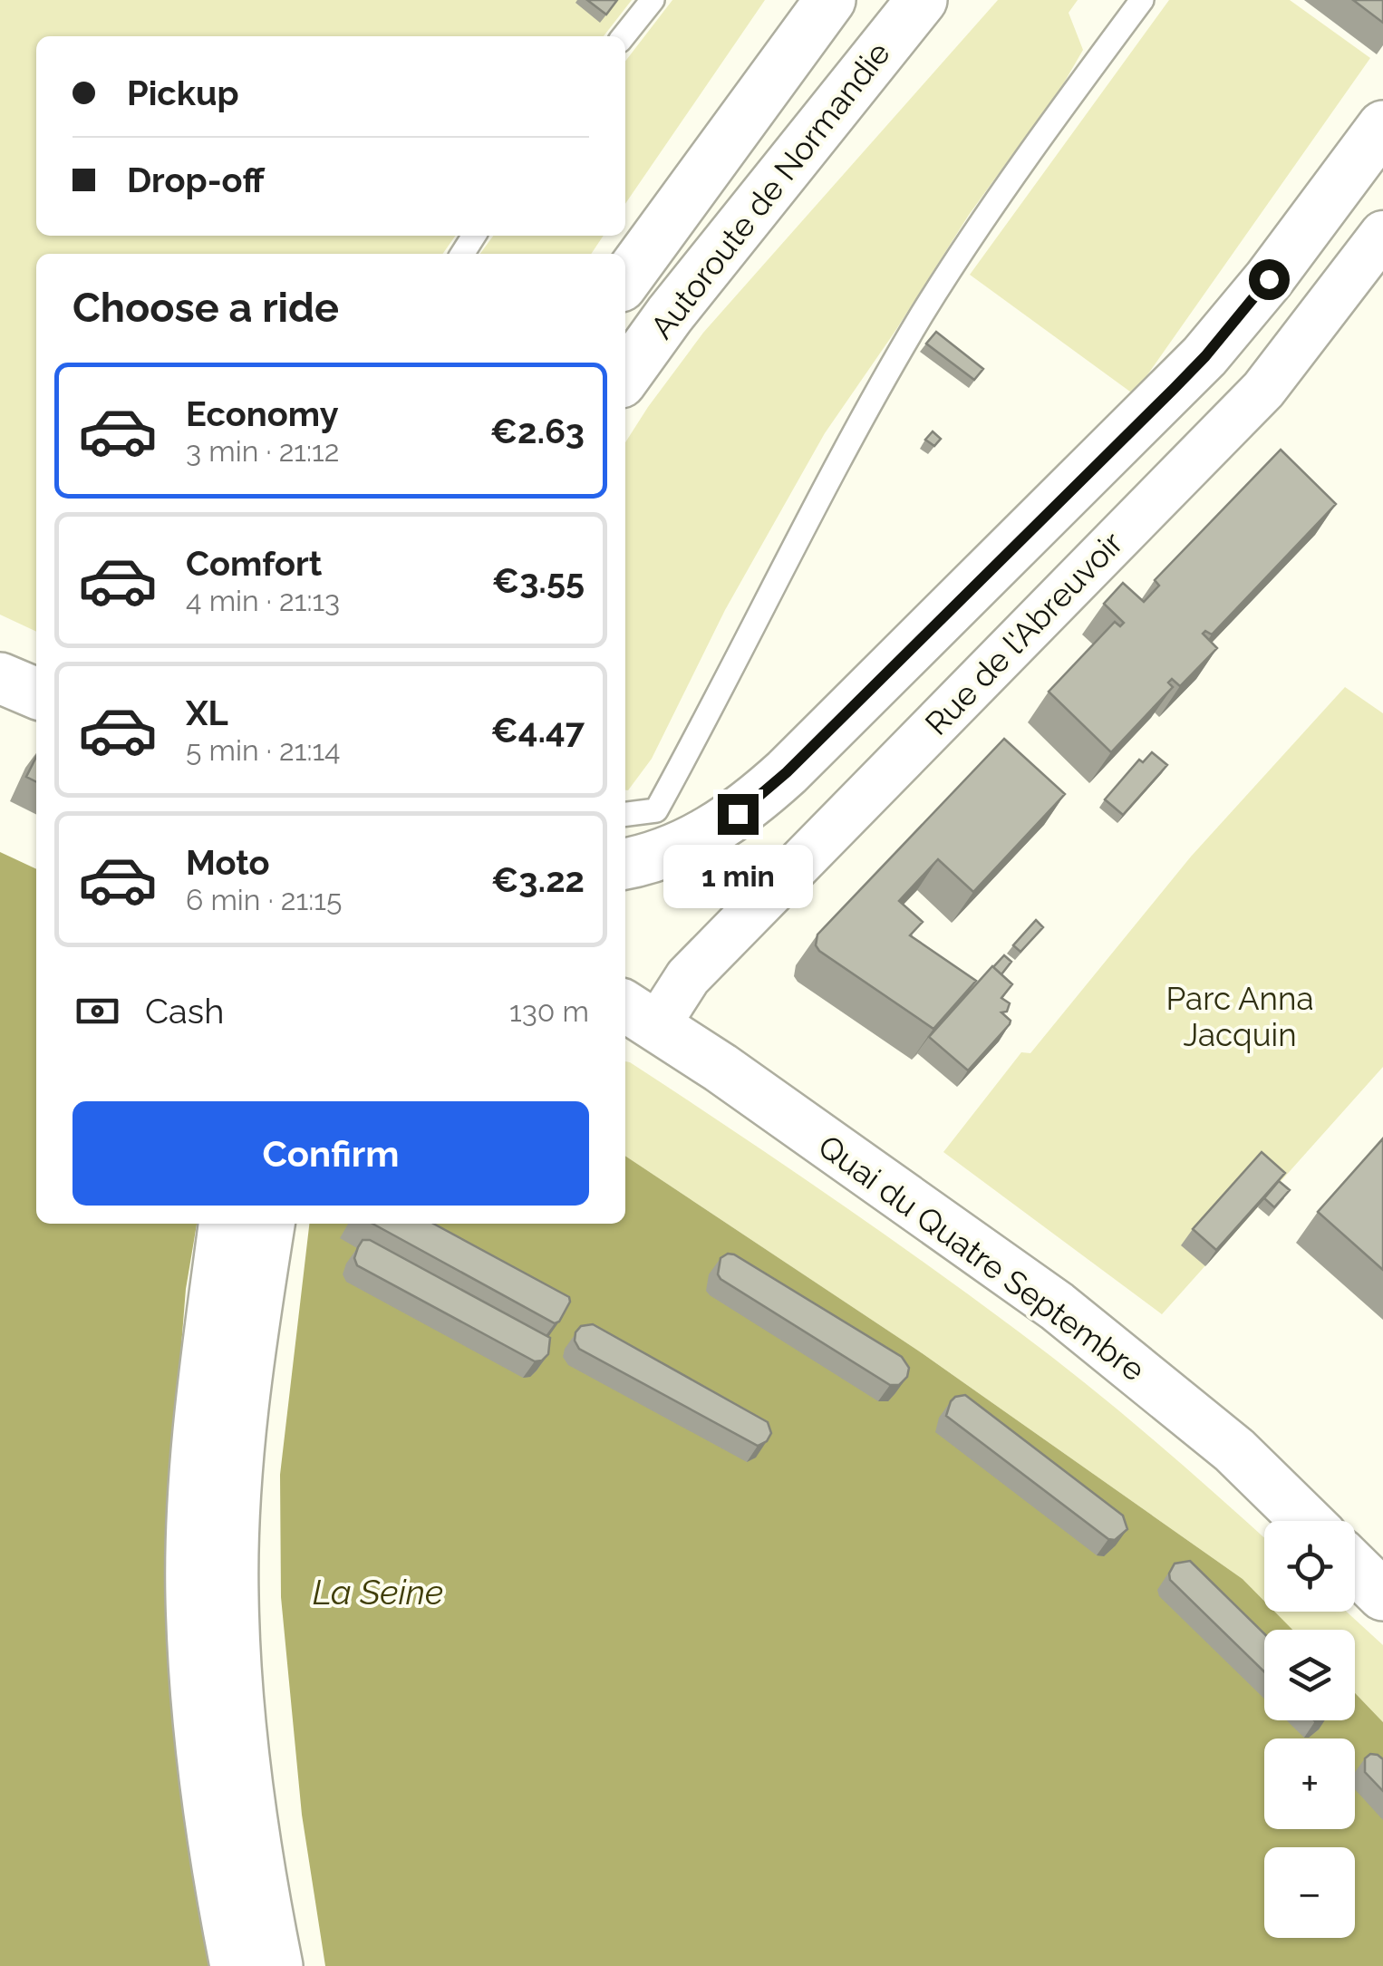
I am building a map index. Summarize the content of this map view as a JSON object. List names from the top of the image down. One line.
{"streets":{"main road":["Autoroute de Normandie","Quai du Quatre Septembre"],"street":["Rue de l'Abreuvoir"]},"crossings":[["Rue de l'Abreuvoir","Quai du Quatre Septembre"]],"water":["La Seine"],"parks":["Parc Anna Jacquin"],"page":{"banner":["Pickup","Drop-off"],"heading":"Choose a ride","list":[{"name":"Economy","note":"3 min · 21:12","value":"€2.63"},{"name":"Comfort","note":"4 min · 21:13","value":"€3.55"},{"name":"XL","note":"5 min · 21:14","value":"€4.47"},{"name":"Moto","note":"6 min · 21:15","value":"€3.22"}],"bubble":"1 min","pay":["Cash","130 m"],"buttons":"Confirm","map_buttons":["+","−"]}}
